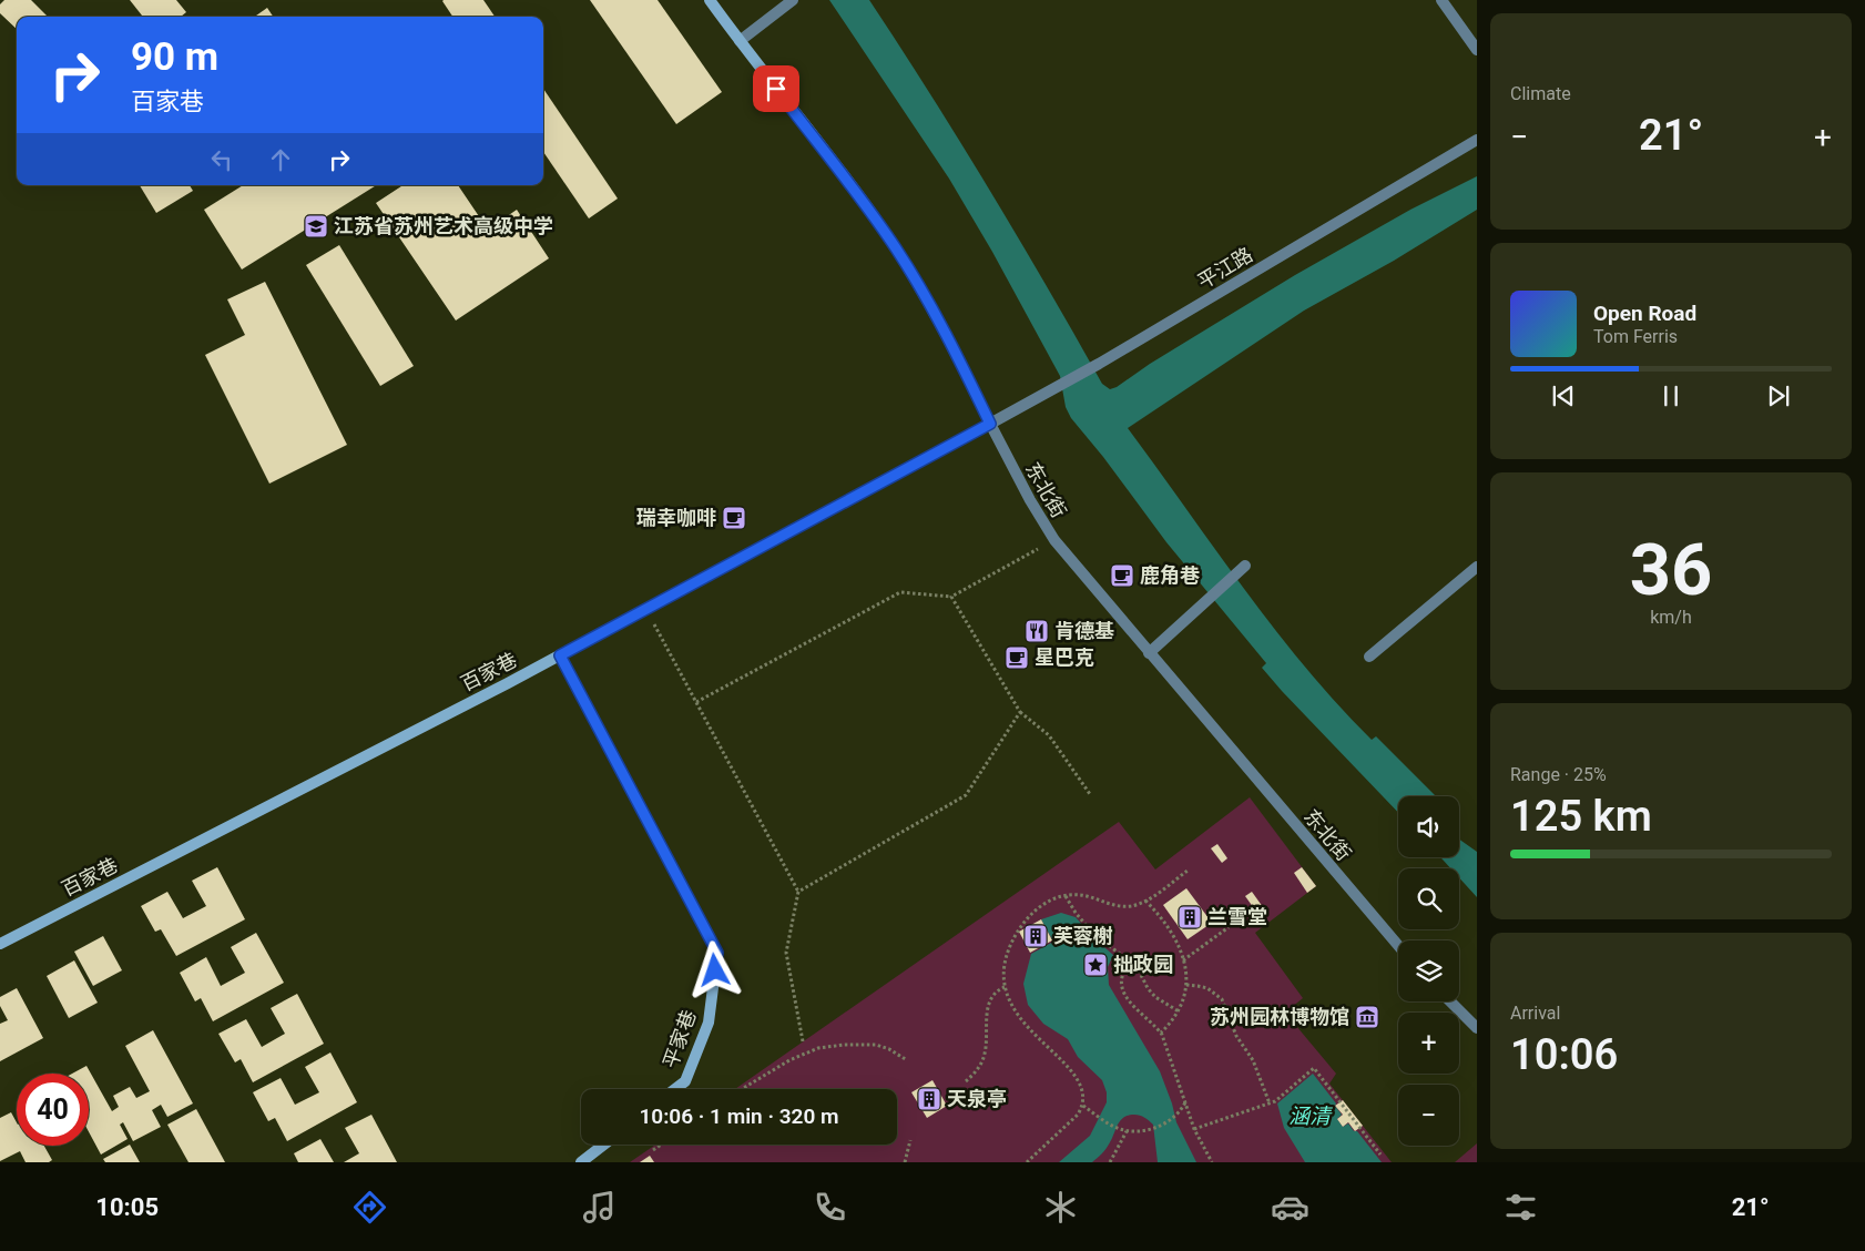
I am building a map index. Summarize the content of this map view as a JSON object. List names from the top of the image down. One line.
{"streets":{"street":["平江路","东北街","百家巷","平家巷"]},"crossings":[["平江路","东北街"],["平江路","百家巷"],["东北街","百家巷"],["百家巷","平家巷"]],"water":["涵清"],"places":{"school or university":["江苏省苏州艺术高级中学"],"cafe":["瑞幸咖啡","鹿角巷","星巴克"],"restaurant":["肯德基"],"building":["兰雪堂","芙蓉榭","天泉亭"],"place":["拙政园"],"museum":["苏州园林博物馆"]},"page":{"tile":["Climate",["36","km/h"],["Range · 25%","125 km"],["Arrival","10:06"]],"turn":["90 m","百家巷"],"heat":["−","21°","+"],"song":["Open Road","Tom Ferris"],"map_buttons":["+","−"],"limit":"40","trip":"10:06 · 1 min · 320 m","tabs":["10:05","21°"]}}
